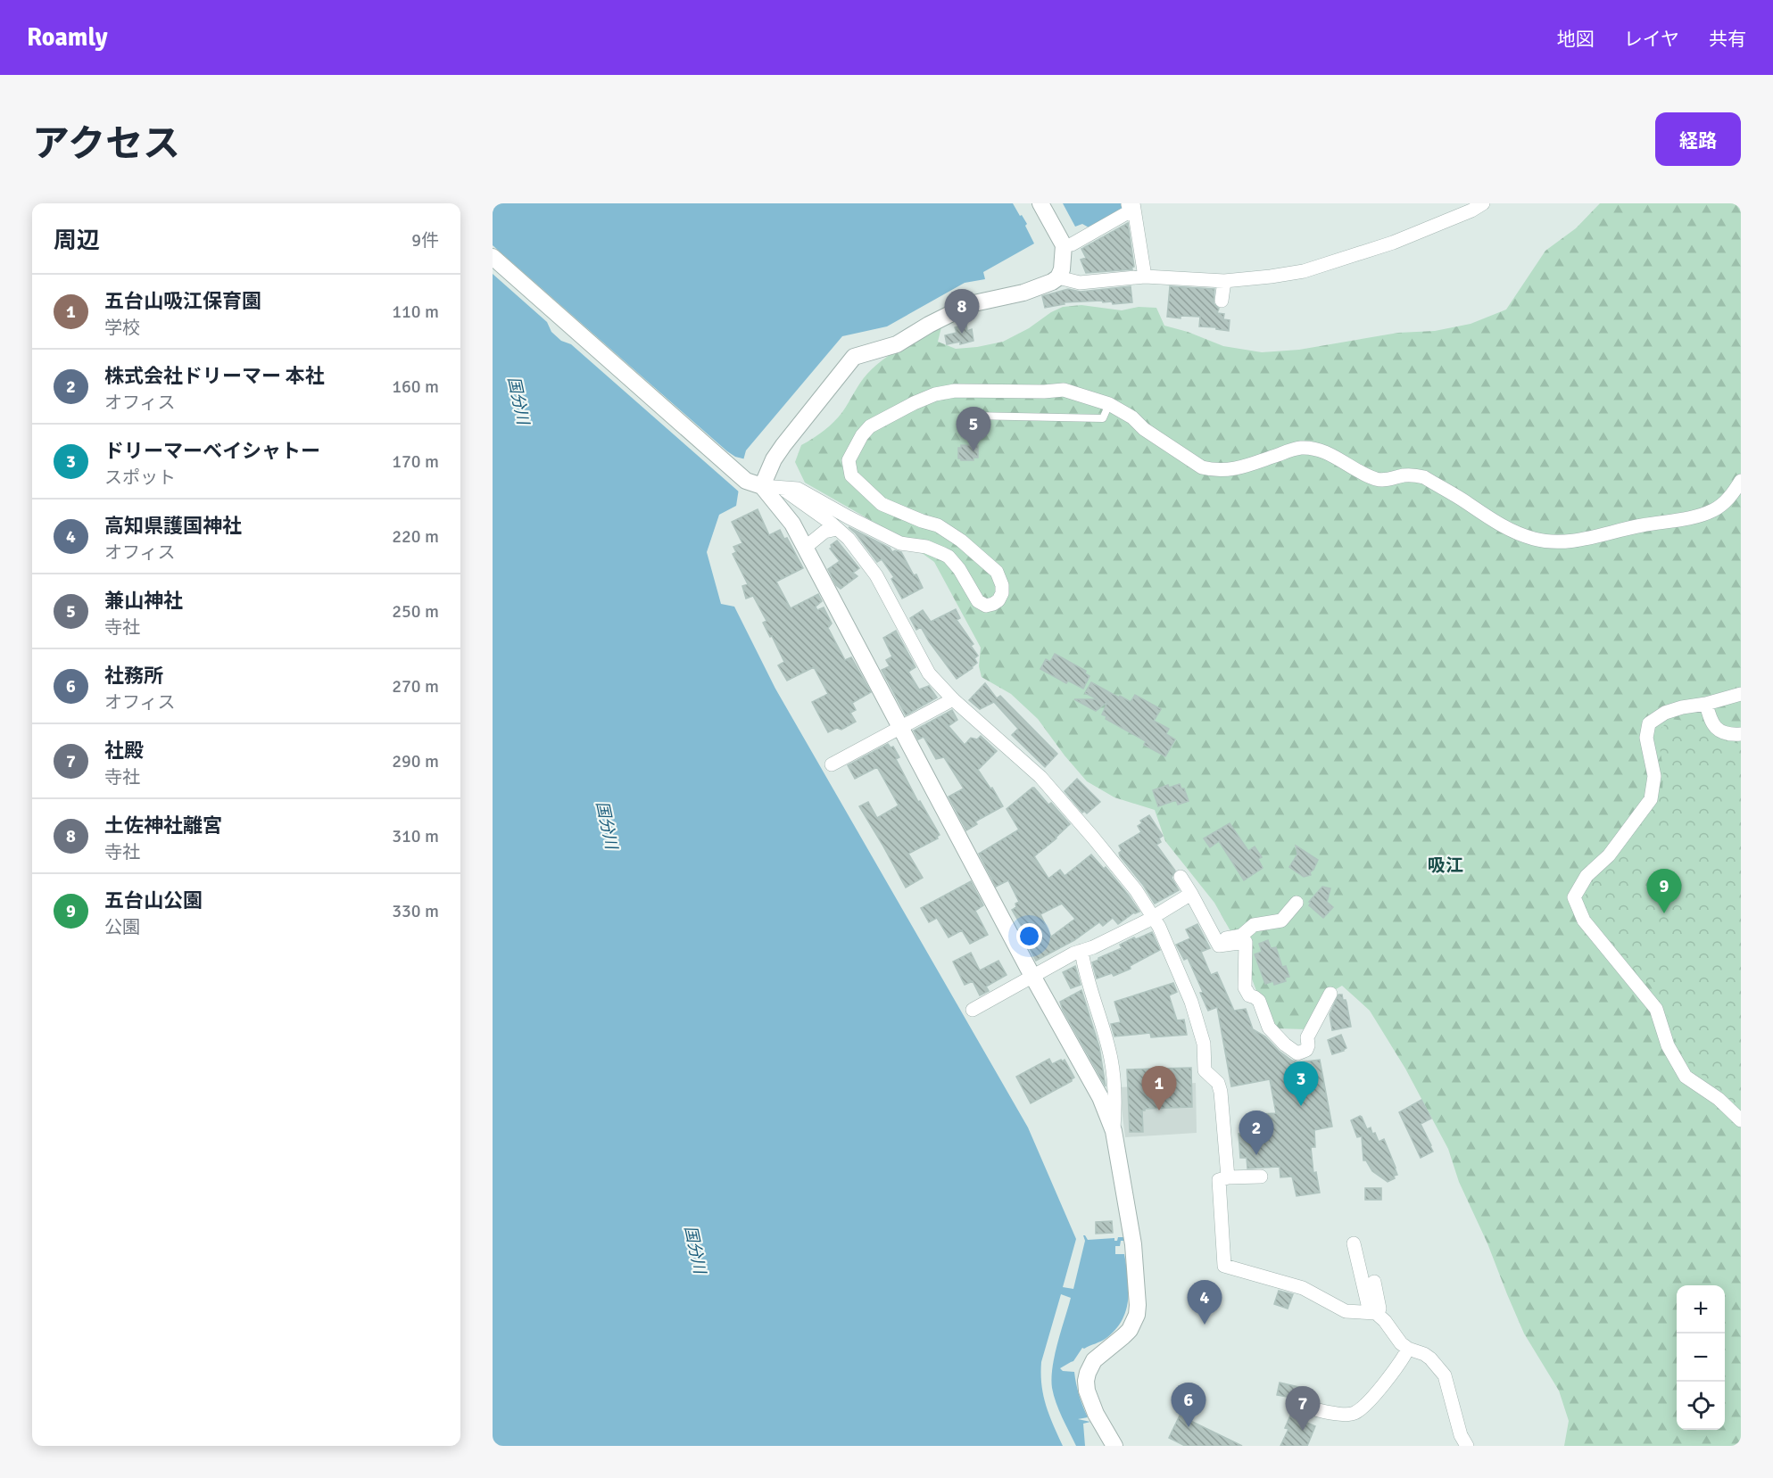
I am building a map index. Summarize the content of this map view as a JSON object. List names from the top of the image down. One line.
{"districts":["吸江"],"water":["国分川"],"page":{"header":"Roamly","nav":["地図","レイヤ","共有"],"title":"アクセス","buttons":"経路","heading":["周辺","9件"],"list":[{"mark":"1","name":"五台山吸江保育園","note":"学校","value":"110 m"},{"mark":"2","name":"株式会社ドリーマー 本社","note":"オフィス","value":"160 m"},{"mark":"3","name":"ドリーマーベイシャトー","note":"スポット","value":"170 m"},{"mark":"4","name":"高知県護国神社","note":"オフィス","value":"220 m"},{"mark":"5","name":"兼山神社","note":"寺社","value":"250 m"},{"mark":"6","name":"社務所","note":"オフィス","value":"270 m"},{"mark":"7","name":"社殿","note":"寺社","value":"290 m"},{"mark":"8","name":"土佐神社離宮","note":"寺社","value":"310 m"},{"mark":"9","name":"五台山公園","note":"公園","value":"330 m"}],"pins":["8","5","9","3","1","2","4","6","7"],"map_buttons":["+","−"]}}
